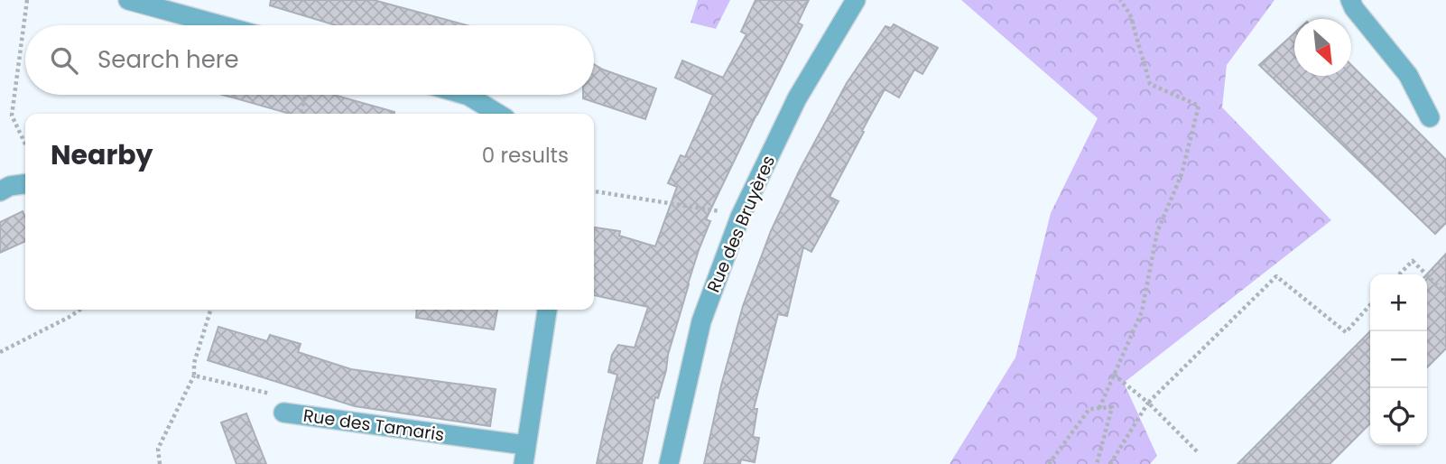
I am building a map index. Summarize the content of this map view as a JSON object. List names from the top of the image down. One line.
{"streets":{"street":["Rue des Bruyères","Rue des Tamaris"]},"north":"bottom right","page":{"search":"Search here","heading":["Nearby","0 results"],"map_buttons":["+","−"]}}
